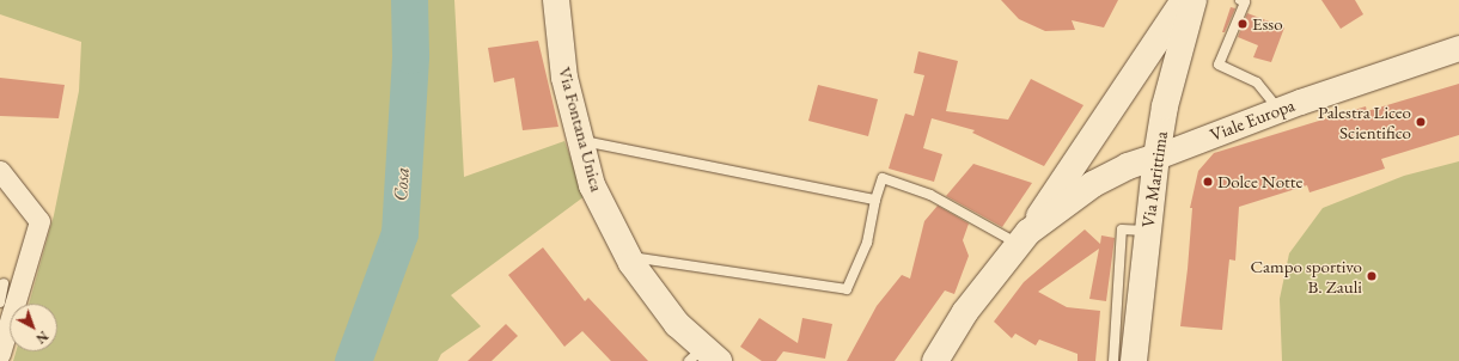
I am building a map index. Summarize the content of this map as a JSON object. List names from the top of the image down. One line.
{"streets":{"main road":["Via Fontana Unica","Via Marittima"],"street":["Viale Europa"]},"crossings":[["Viale Europa","Via Marittima"]],"water":["Cosa"],"places":["Esso","Palestra Liceo Scientifico","Dolce Notte","Campo sportivo B. Zauli"],"north":"bottom right"}
